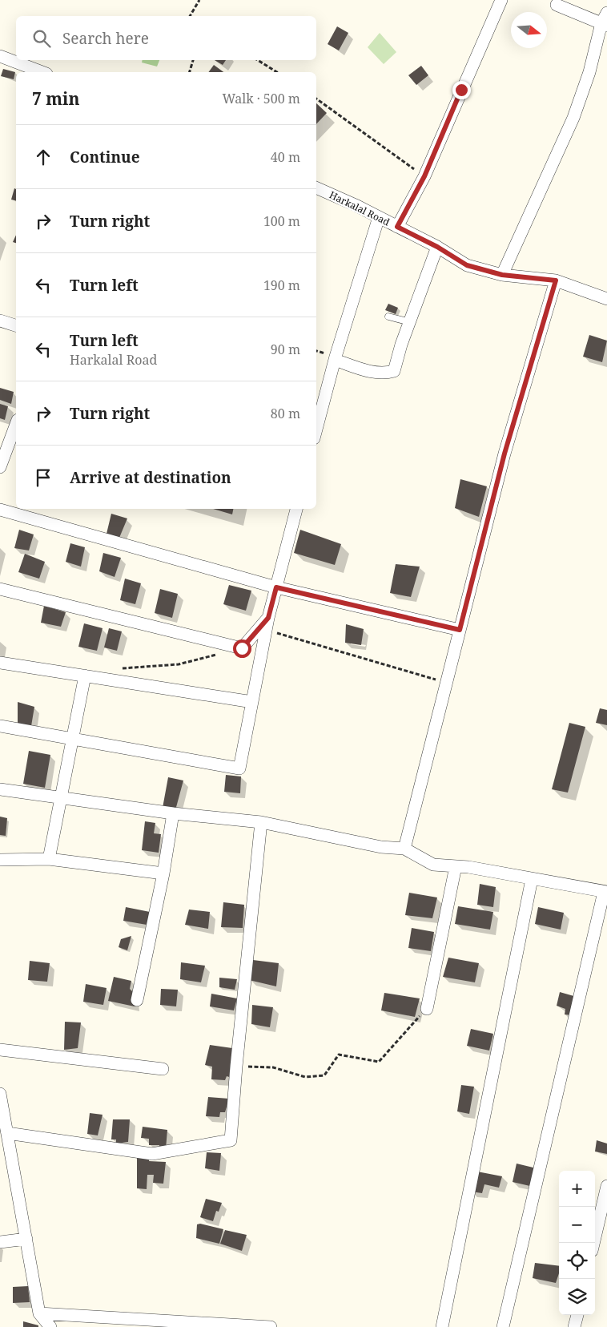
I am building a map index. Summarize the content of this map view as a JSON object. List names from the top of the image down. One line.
{"streets":{"street":["Harkalal Road"]},"north":"right","page":{"search":"Search here","heading":["7 min","Walk · 500 m"],"list":[["Continue","40 m"],["Turn right","100 m"],["Turn left","190 m"],["Turn left","Harkalal Road","90 m"],["Turn right","80 m"],"Arrive at destination"],"map_buttons":["+","−"]}}
